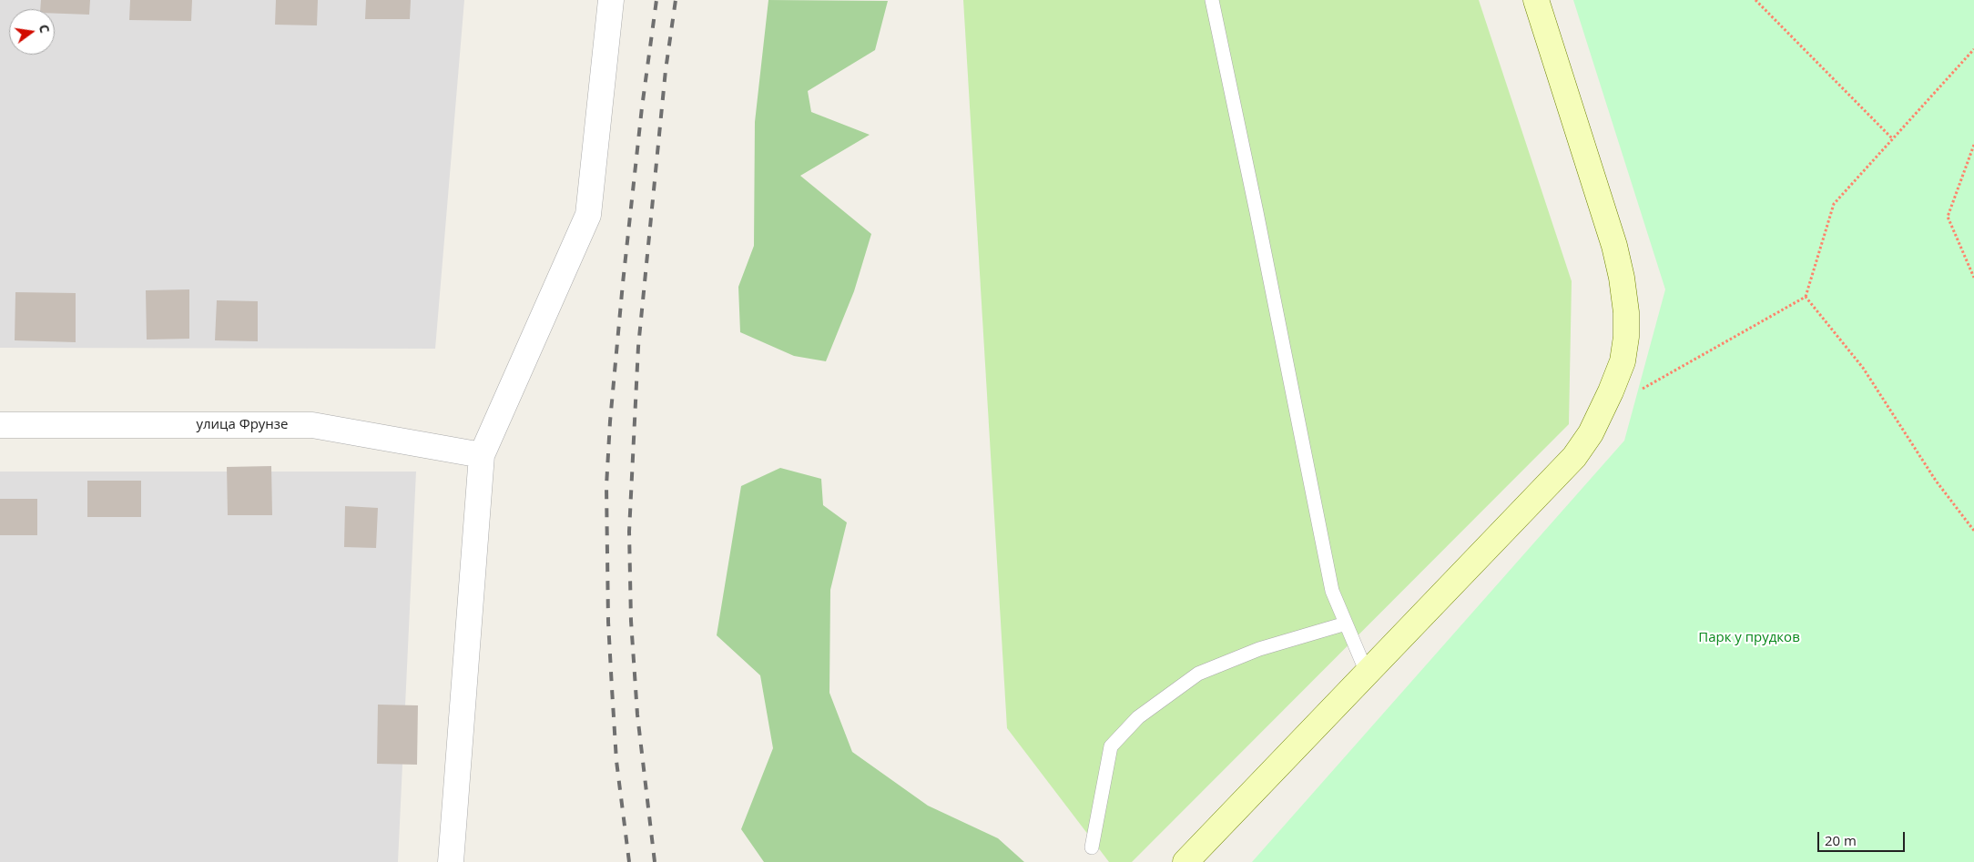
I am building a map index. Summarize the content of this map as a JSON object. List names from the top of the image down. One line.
{"streets":{"street":["улица Фрунзе"]},"parks":["Парк у прудков"],"scale_bar":"20 m","north":"right"}
